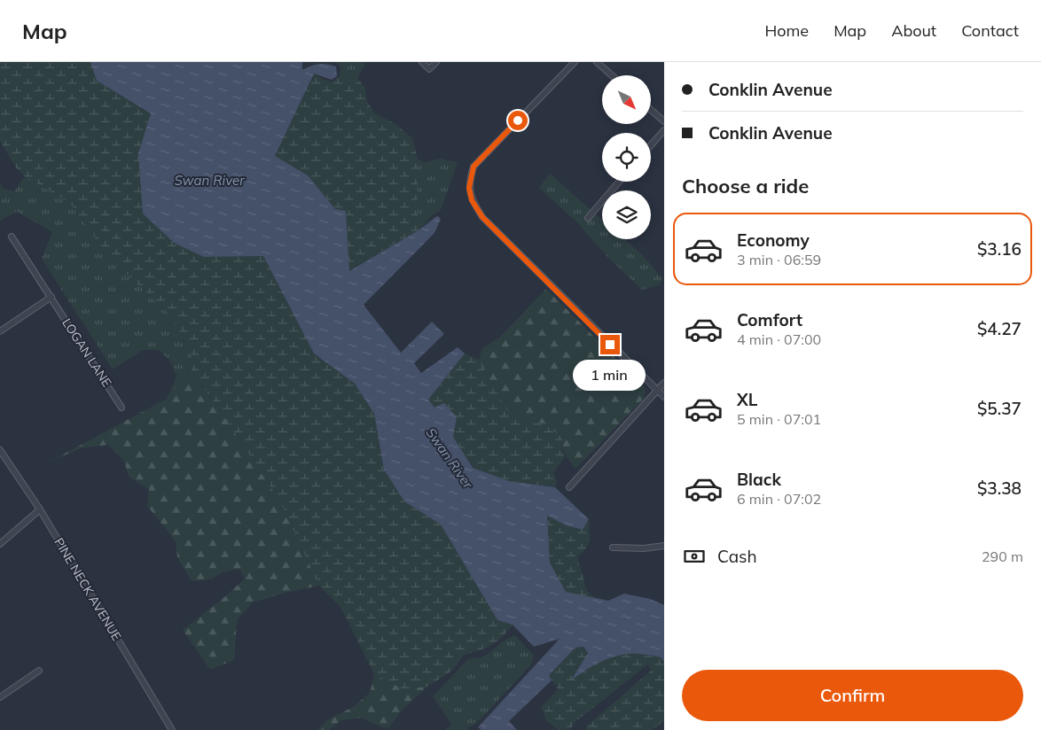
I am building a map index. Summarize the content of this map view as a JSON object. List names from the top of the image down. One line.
{"streets":{"street":["LOGAN LANE","PINE NECK AVENUE"]},"water":["Swan River"],"north":"bottom right","page":{"header":"Map","nav":["Home","Map","About","Contact"],"banner":["Conklin Avenue","Conklin Avenue"],"heading":"Choose a ride","list":[{"name":"Economy","note":"3 min · 06:59","value":"$3.16"},{"name":"Comfort","note":"4 min · 07:00","value":"$4.27"},{"name":"XL","note":"5 min · 07:01","value":"$5.37"},{"name":"Black","note":"6 min · 07:02","value":"$3.38"}],"bubble":"1 min","pay":["Cash","290 m"],"buttons":"Confirm"}}
